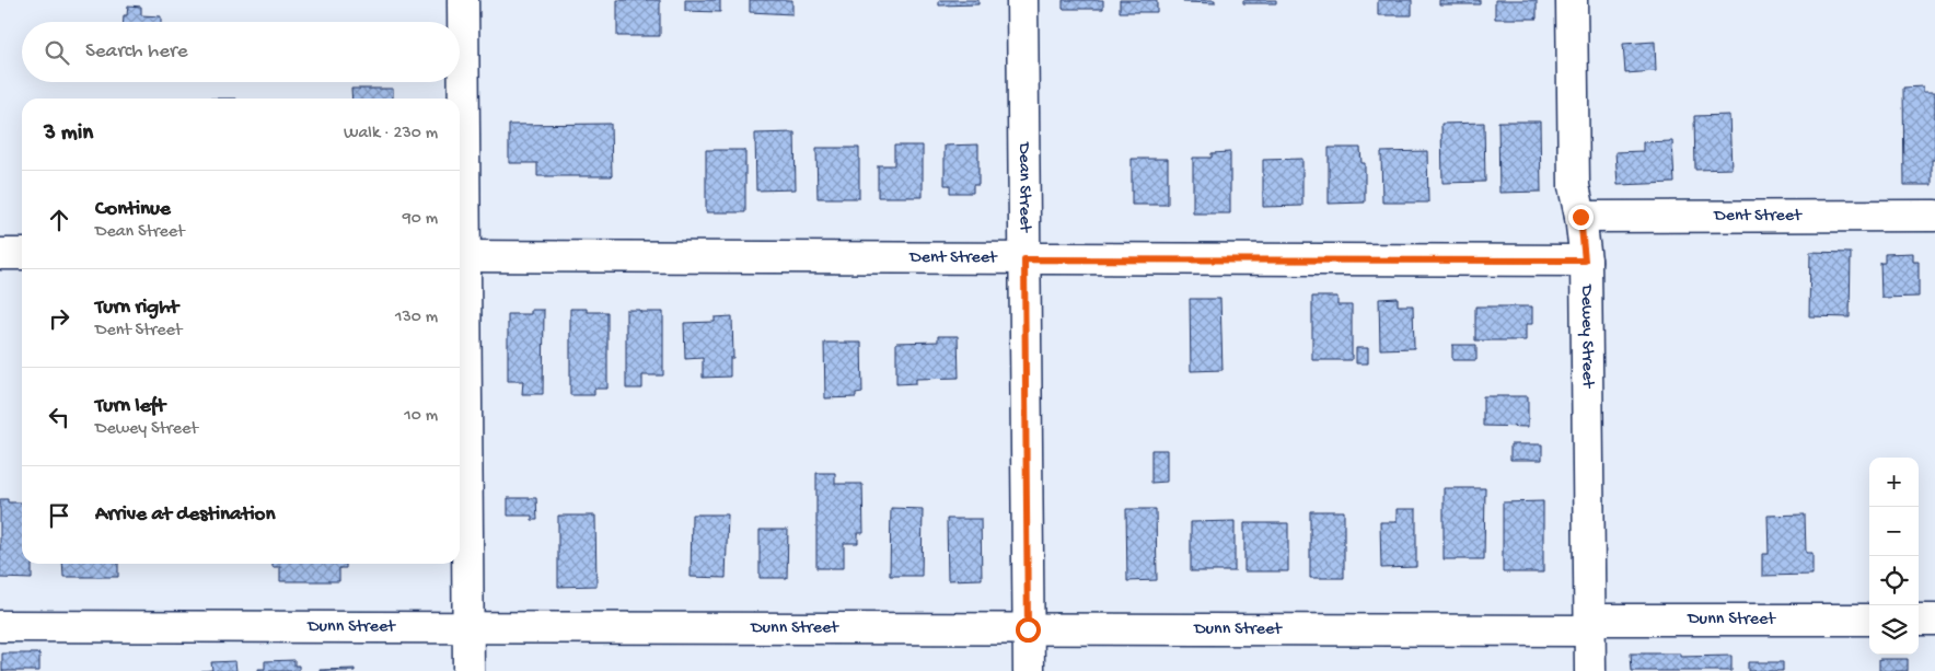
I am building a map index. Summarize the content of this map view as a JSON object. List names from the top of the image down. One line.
{"streets":{"street":["Dean Street","Dent Street","Dewey Street","Dunn Street"]},"crossings":[["Dean Street","Dent Street"],["Dean Street","Dunn Street"],["Dent Street","Dewey Street"],["Dewey Street","Dunn Street"]],"page":{"search":"Search here","heading":["3 min","Walk · 230 m"],"list":[["Continue","Dean Street","90 m"],["Turn right","Dent Street","130 m"],["Turn left","Dewey Street","10 m"],"Arrive at destination"],"map_buttons":["+","−"]}}
